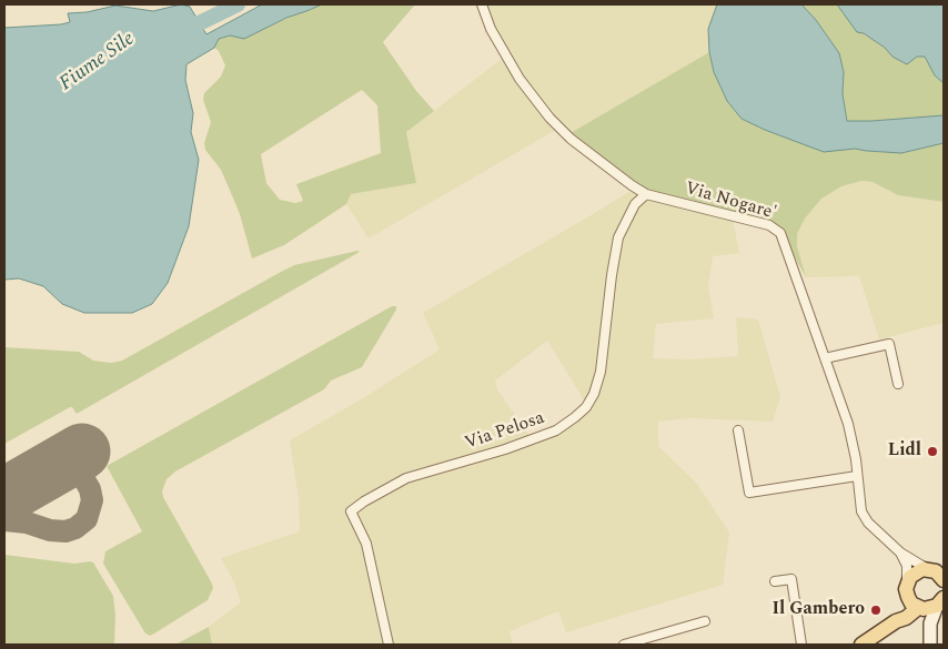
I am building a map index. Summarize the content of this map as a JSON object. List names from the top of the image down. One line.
{"streets":{"street":["Via Nogare'","Via Pelosa"]},"crossings":[["Via Nogare'","Via Pelosa"]],"water":["Fiume Sile"],"places":["Lidl","Il Gambero"]}
